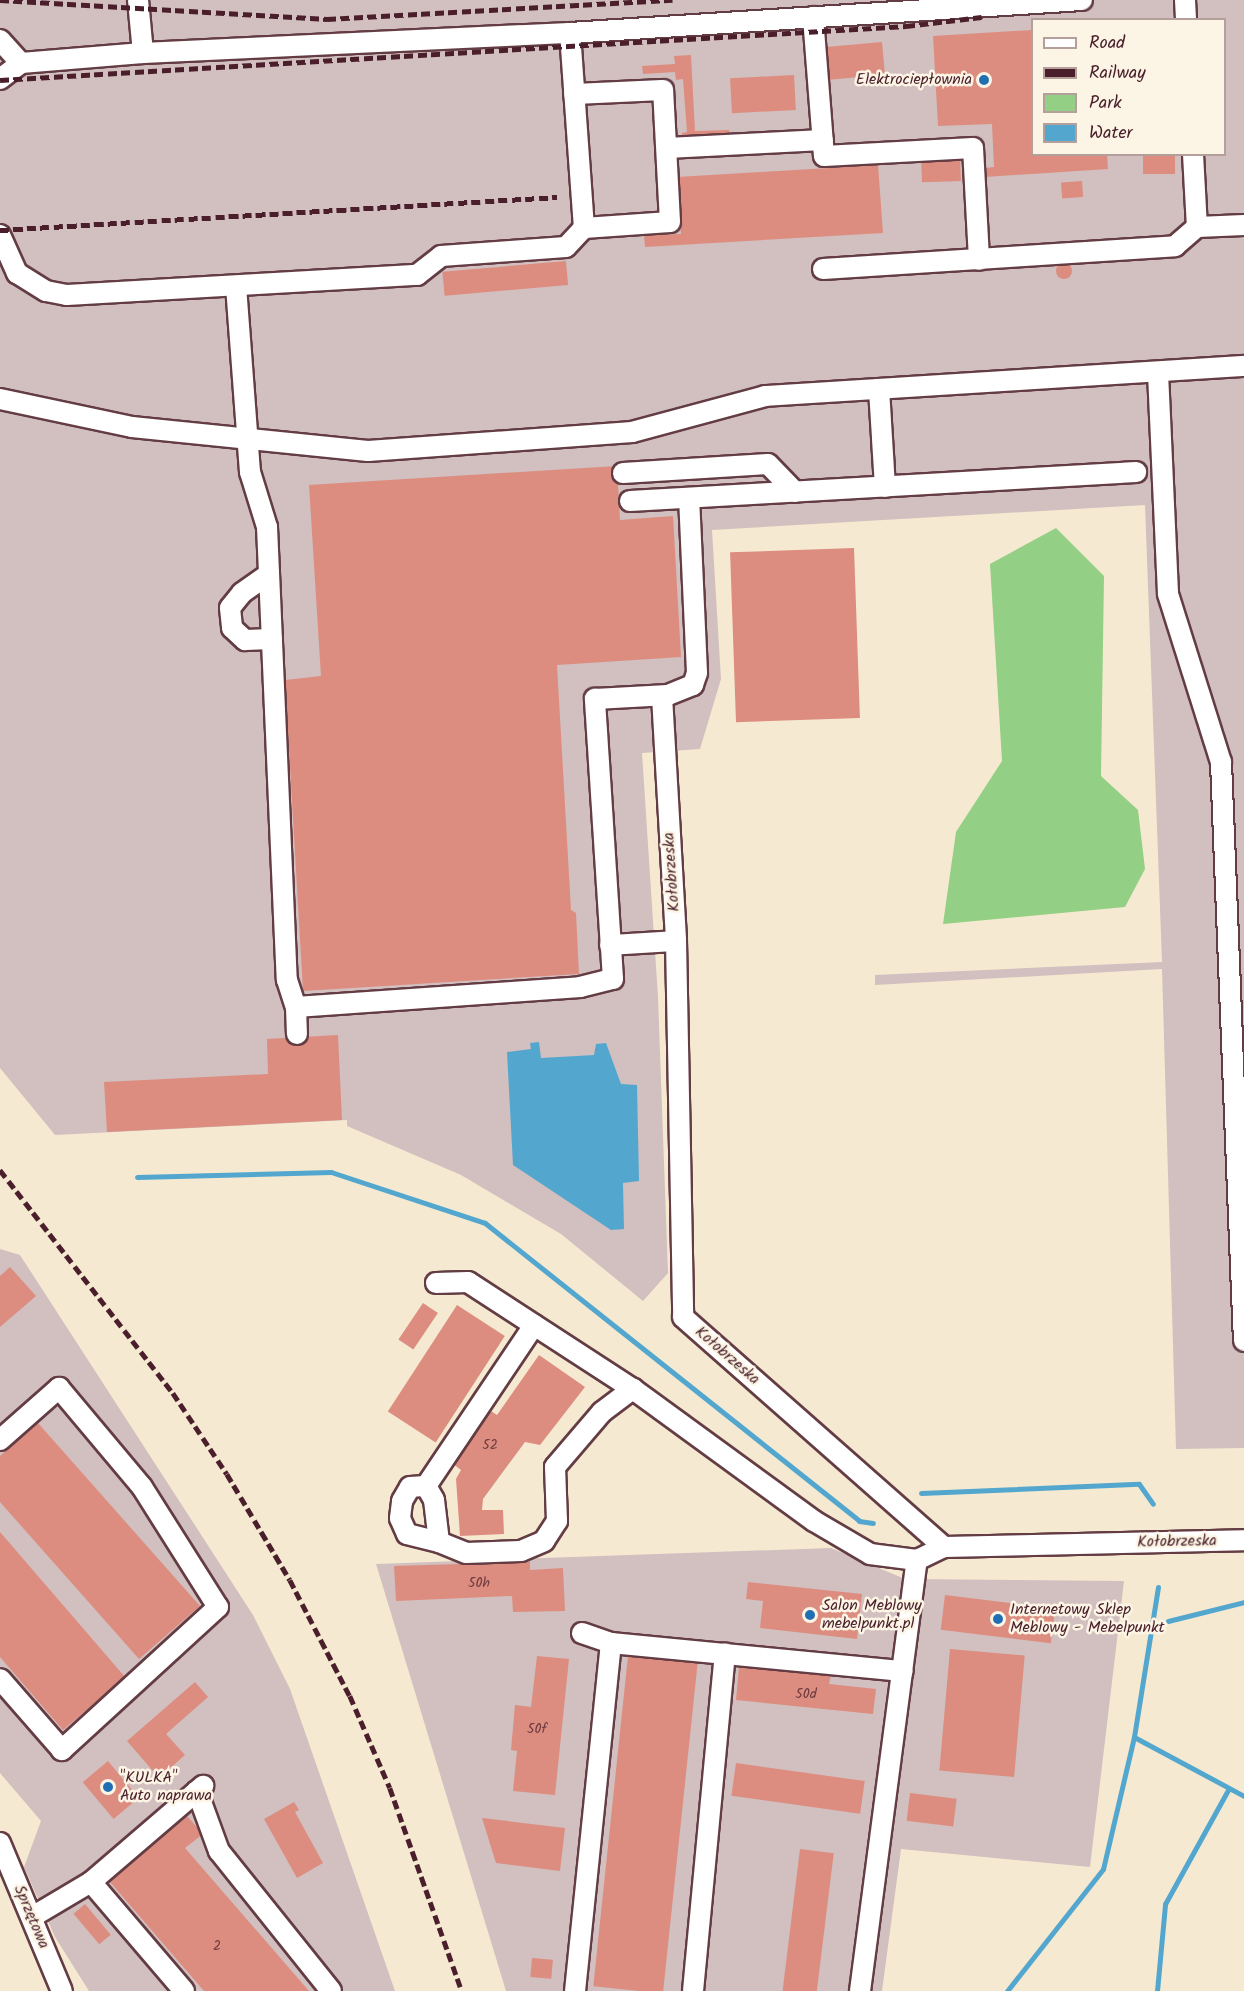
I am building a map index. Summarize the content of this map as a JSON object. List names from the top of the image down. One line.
{"streets":{"street":["Kołobrzeska","Sprzętowa"]},"places":["Elektrociepłownia","Salon Meblowy mebelpunkt.pl","Internetowy Sklep Meblowy - Mebelpunkt","\"KULKA\" Auto naprawa"],"house_numbers":["52","50h","50d","50f","2"],"legend":["Road","Railway","Park","Water"]}
